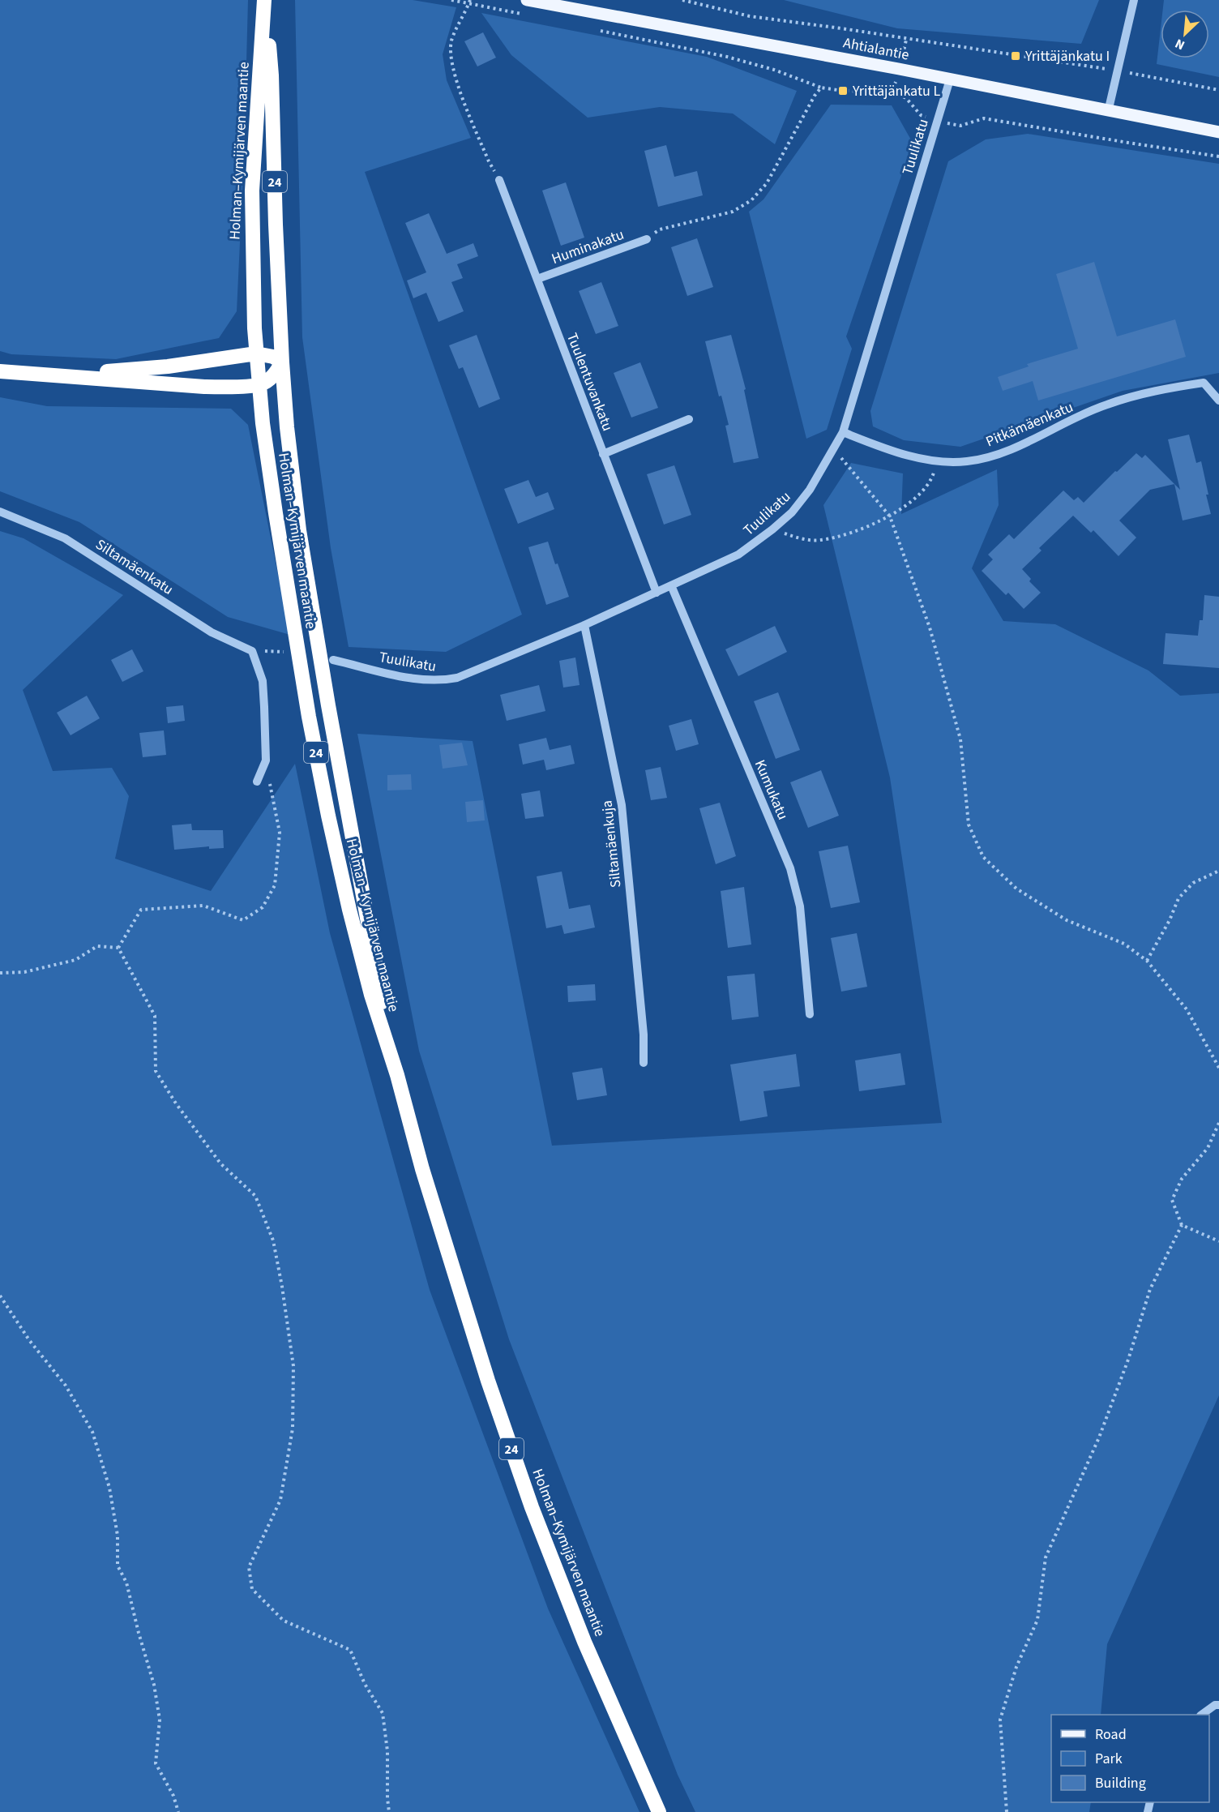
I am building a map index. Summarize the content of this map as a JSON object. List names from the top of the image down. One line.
{"streets":{"highway":["Holman–Kymijärven maantie","24"],"main road":["Ahtialantie"],"street":["Tuulikatu","Huminakatu","Tuulentuvankatu","Pitkämäenkatu","Siltamäenkatu","Kumukatu","Siltamäenkuja"]},"crossings":[["Ahtialantie","Tuulikatu"],["Tuulikatu","Tuulentuvankatu"],["Tuulikatu","Pitkämäenkatu"],["Tuulikatu","Kumukatu"],["Tuulikatu","Siltamäenkuja"],["Huminakatu","Tuulentuvankatu"]],"places":{"transit":["Yrittäjänkatu I","Yrittäjänkatu L"]},"legend":["Road","Park","Building"],"north":"bottom left"}
